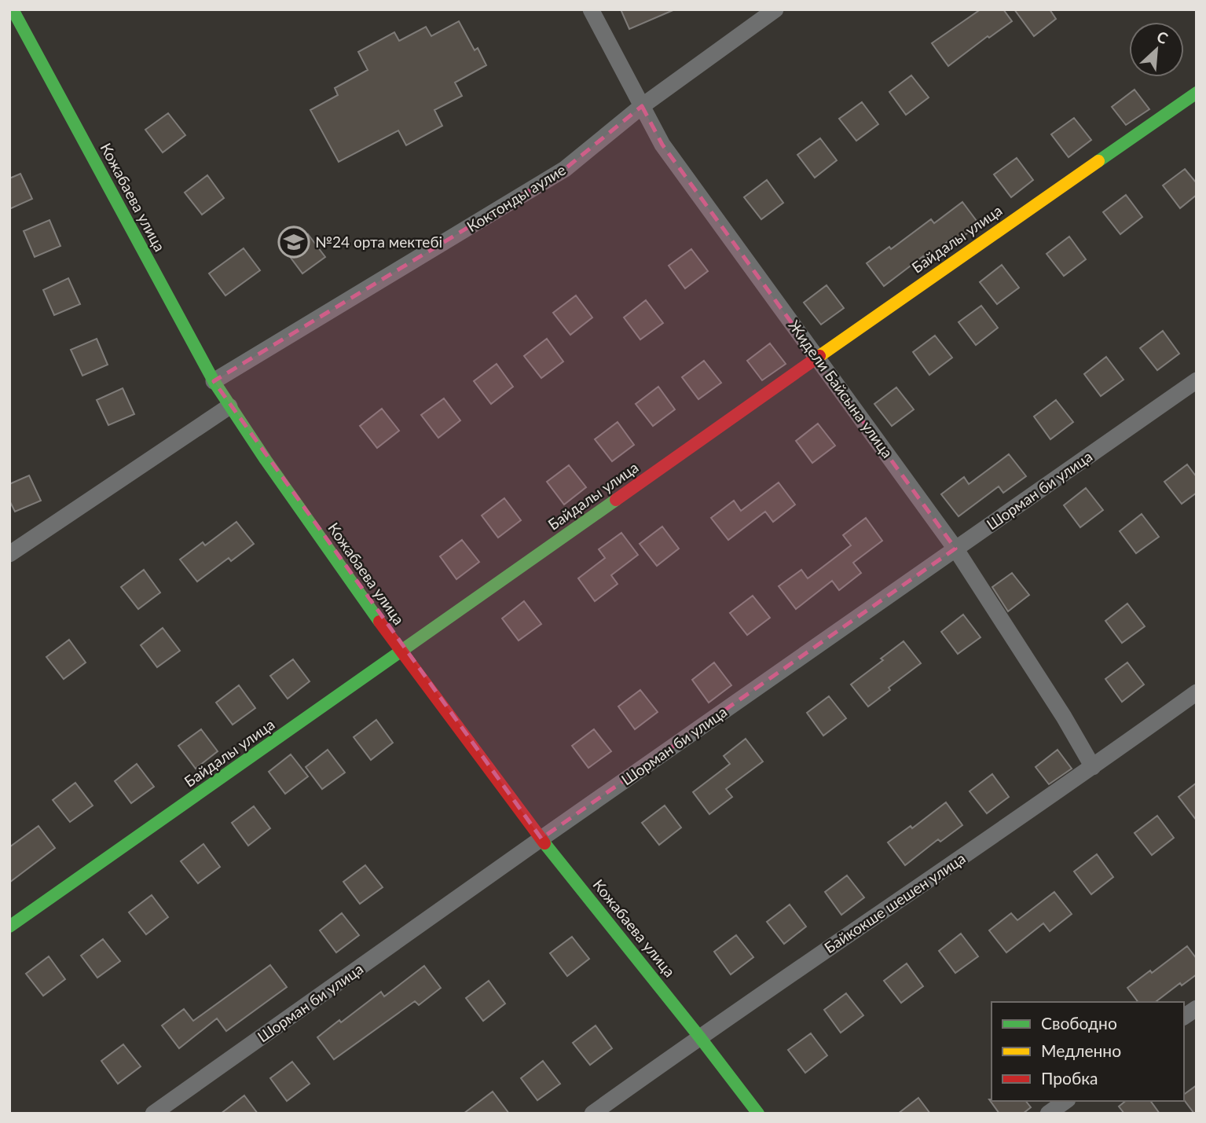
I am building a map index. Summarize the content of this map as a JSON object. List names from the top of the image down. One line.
{"streets":{"street":["Кожабаева улица","Коктонды аулие","Байдалы улица","Жидели Байсына улица","Шорман би улица","Байкокше шешен улица"]},"crossings":[["Кожабаева улица","Коктонды аулие"],["Кожабаева улица","Байдалы улица"],["Кожабаева улица","Шорман би улица"],["Кожабаева улица","Байкокше шешен улица"],["Коктонды аулие","Жидели Байсына улица"],["Байдалы улица","Жидели Байсына улица"],["Жидели Байсына улица","Шорман би улица"],["Жидели Байсына улица","Байкокше шешен улица"]],"places":{"school or university":["№24 орта мектебі"]},"legend":["Свободно","Медленно","Пробка"],"north":"top right"}
